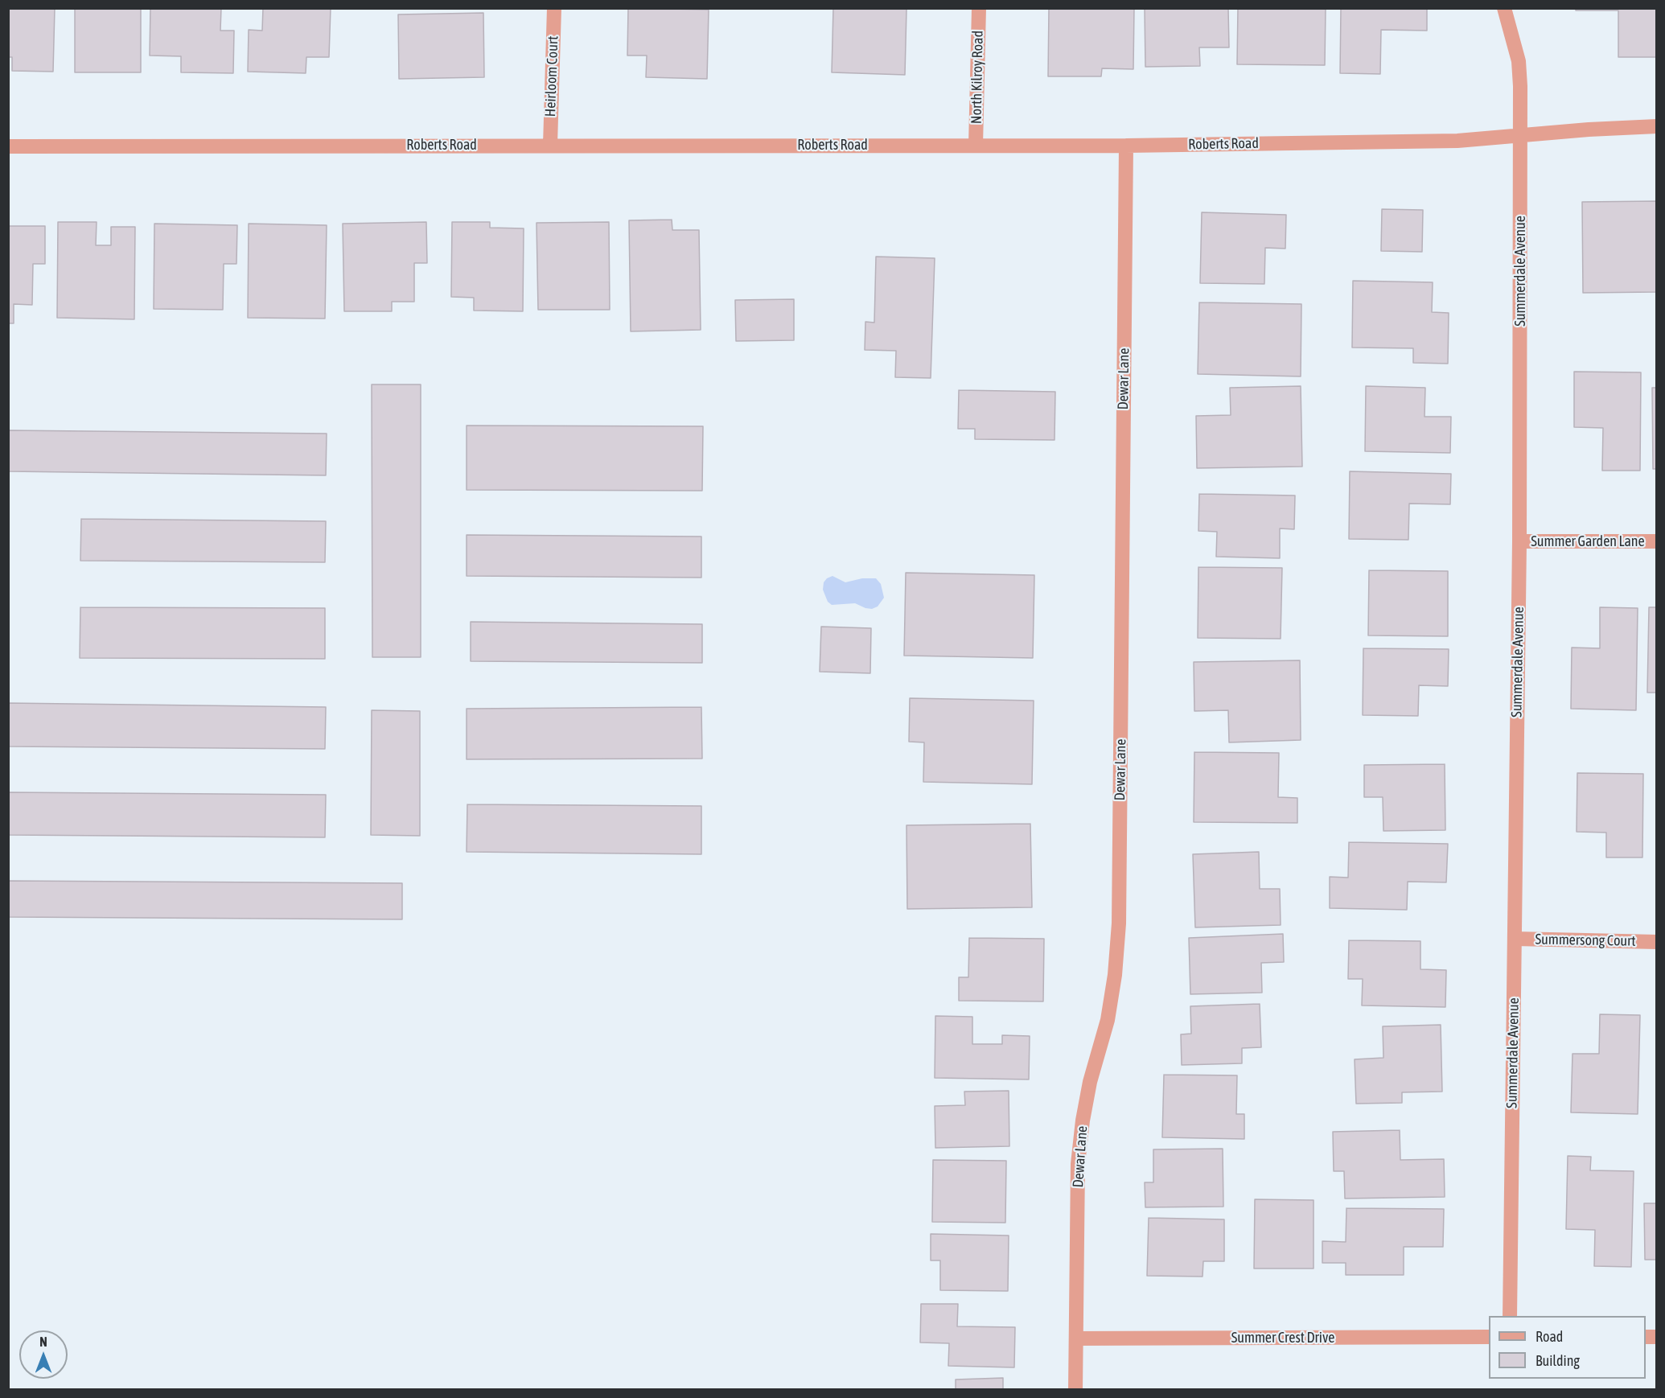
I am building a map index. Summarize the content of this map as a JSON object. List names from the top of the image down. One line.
{"streets":{"street":["Heirloom Court","North Kilroy Road","Roberts Road","Summerdale Avenue","Dewar Lane","Summer Garden Lane","Summersong Court","Summer Crest Drive"]},"crossings":[["Heirloom Court","Roberts Road"],["North Kilroy Road","Roberts Road"],["Roberts Road","Summerdale Avenue"],["Roberts Road","Dewar Lane"],["Summerdale Avenue","Summer Garden Lane"],["Summerdale Avenue","Summersong Court"],["Dewar Lane","Summer Crest Drive"]],"legend":["Road","Building"],"north":"top"}
